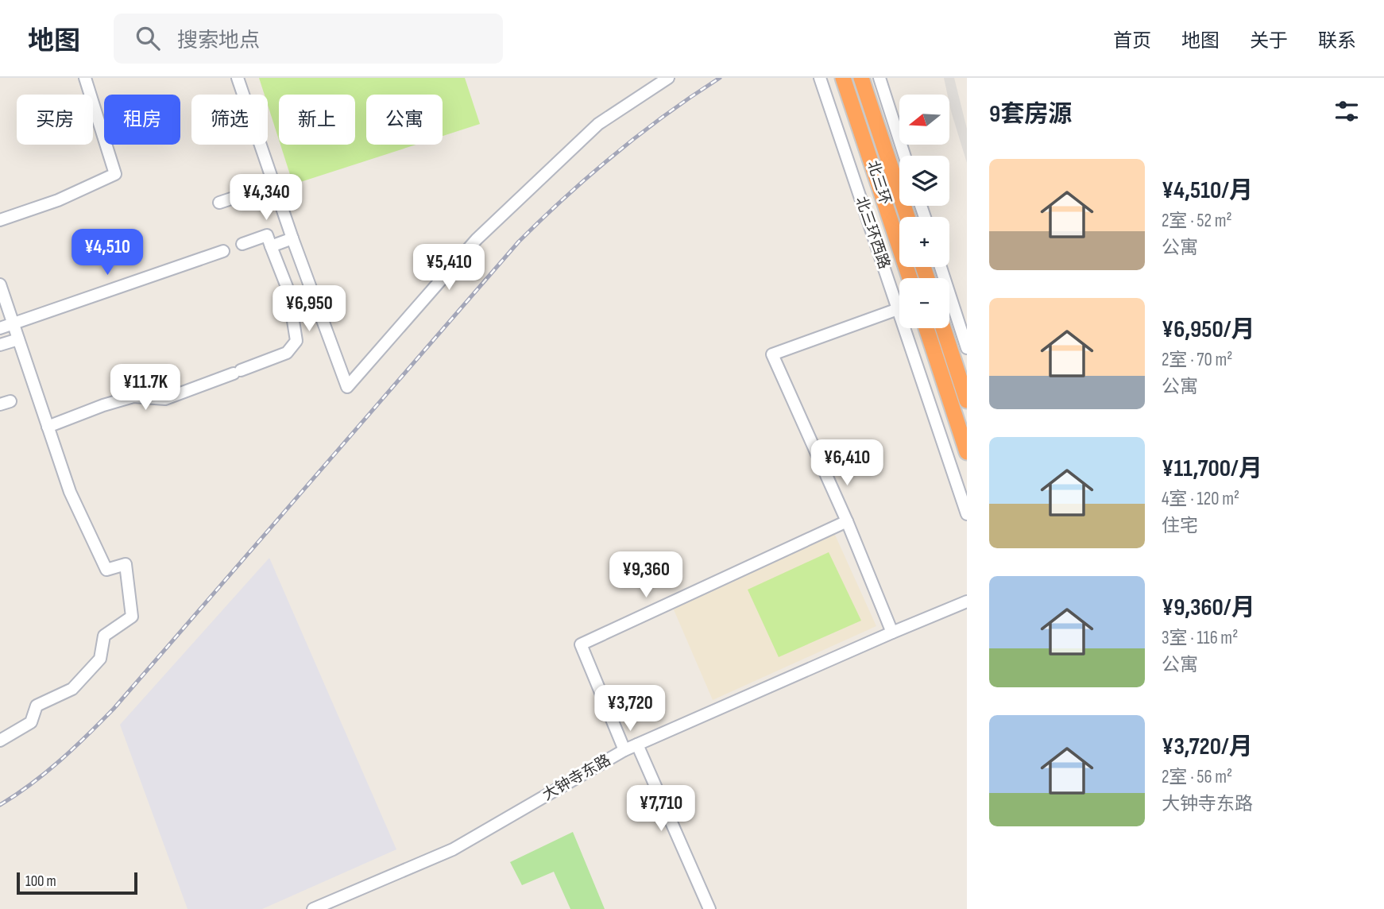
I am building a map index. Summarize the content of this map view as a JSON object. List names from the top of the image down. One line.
{"streets":{"highway":["北三环"],"street":["北三环西路","大钟寺东路"]},"scale_bar":"100 m","north":"left","page":{"header":"地图","search":"搜索地点","nav":["首页","地图","关于","联系"],"heading":"9套房源","map_buttons":["+","−"],"chip":["买房","租房","筛选","新上","公寓"],"list":[{"name":"¥4,510/月","note":"2室 · 52 m² · 公寓"},{"name":"¥6,950/月","note":"2室 · 70 m² · 公寓"},{"name":"¥11,700/月","note":"4室 · 120 m² · 住宅"},{"name":"¥9,360/月","note":"3室 · 116 m² · 公寓"},{"name":"¥3,720/月","note":"2室 · 56 m² · 大钟寺东路"}],"price":["¥4,340","¥4,510","¥5,410","¥6,950","¥11.7K","¥6,410","¥9,360","¥3,720","¥7,710"],"scale":"100 m"}}
